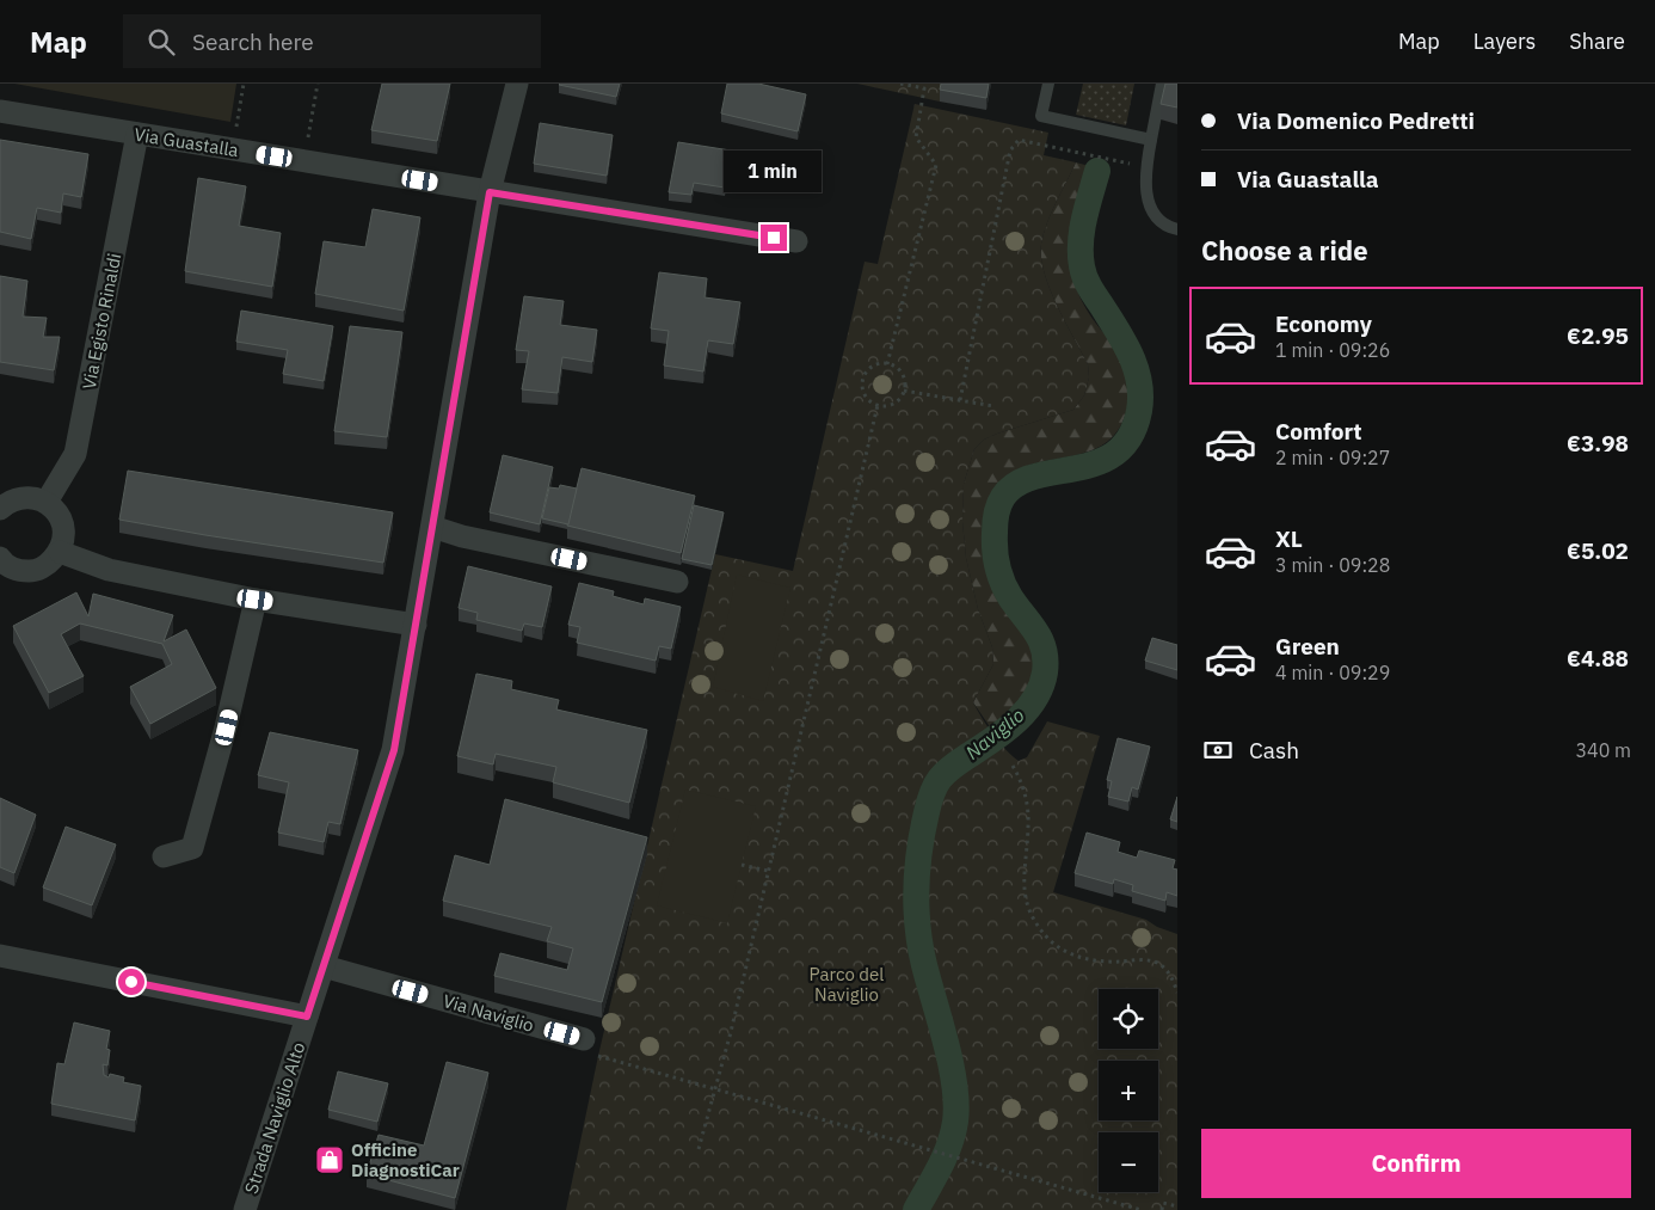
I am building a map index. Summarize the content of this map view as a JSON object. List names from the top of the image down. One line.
{"streets":{"street":["Via Guastalla","Via Egisto Rinaldi","Via Naviglio","Strada Naviglio Alto"]},"crossings":[["Via Guastalla","Via Egisto Rinaldi"],["Via Guastalla","Strada Naviglio Alto"],["Via Naviglio","Strada Naviglio Alto"]],"water":["Naviglio"],"parks":["Parco del Naviglio"],"places":{"shop":["Officine DiagnostiCar"]},"page":{"header":"Map","search":"Search here","nav":["Map","Layers","Share"],"banner":["Via Domenico Pedretti","Via Guastalla"],"bubble":"1 min","heading":"Choose a ride","list":[{"name":"Economy","note":"1 min · 09:26","value":"€2.95"},{"name":"Comfort","note":"2 min · 09:27","value":"€3.98"},{"name":"XL","note":"3 min · 09:28","value":"€5.02"},{"name":"Green","note":"4 min · 09:29","value":"€4.88"}],"pay":["Cash","340 m"],"map_buttons":["+","−"],"buttons":"Confirm"}}
